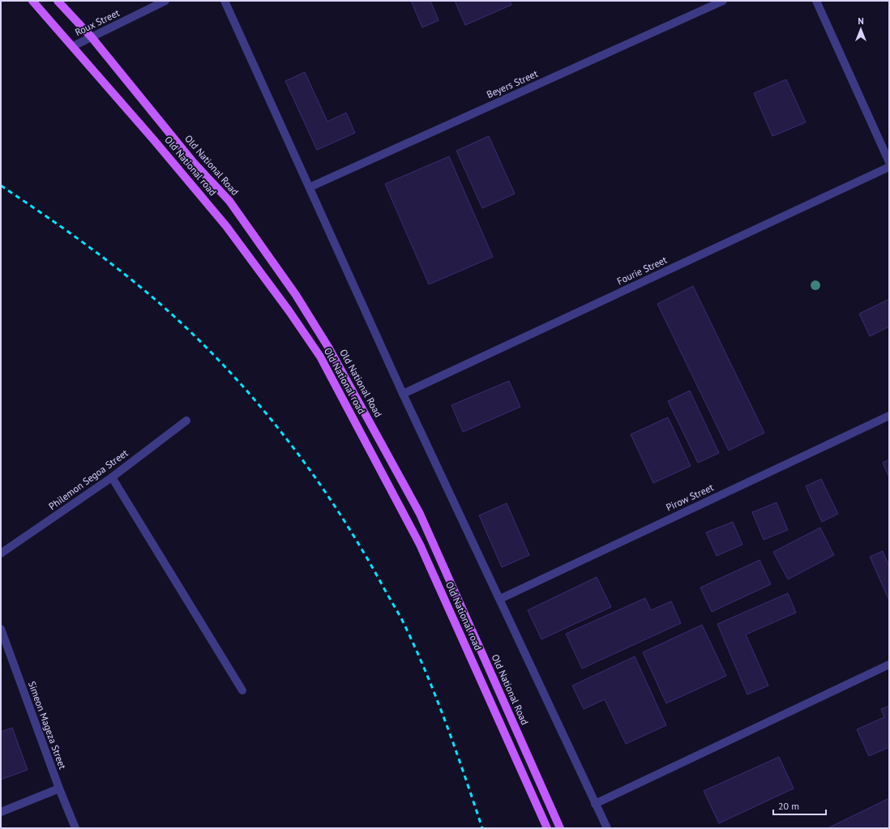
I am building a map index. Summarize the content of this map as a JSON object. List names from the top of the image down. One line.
{"streets":{"main road":["Old National Road","Old National road"],"street":["Roux Street","Beyers Street","Fourie Street","Philemon Segoa Street","Pirow Street","Simeon Mageza Street"]},"crossings":[["Roux Street","Old National Road"],["Roux Street","Old National road"]],"scale_bar":"20 m","north":"top"}
